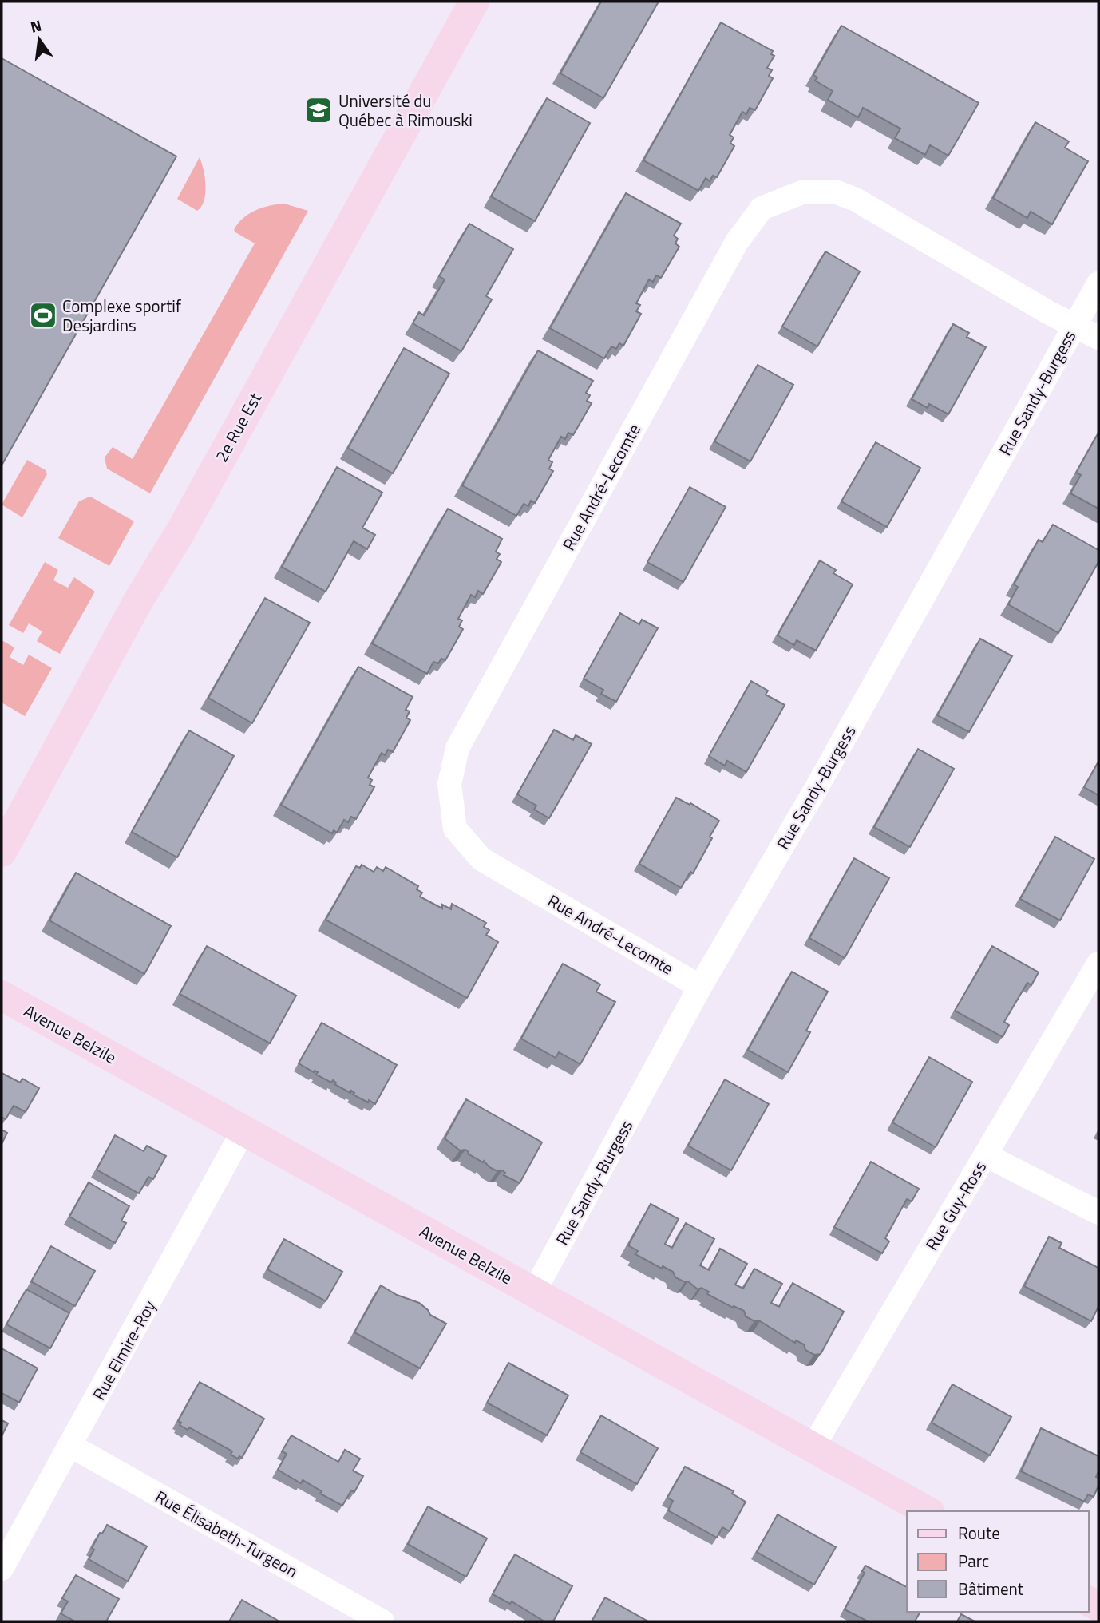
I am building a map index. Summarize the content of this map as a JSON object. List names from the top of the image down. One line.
{"streets":{"street":["Rue Sandy-Burgess","2e Rue Est","Rue André-Lecomte","Avenue Belzile","Rue Guy-Ross","Rue Elmire-Roy","Rue Élisabeth-Turgeon"]},"crossings":[["Rue Sandy-Burgess","Rue André-Lecomte"],["Rue Sandy-Burgess","Avenue Belzile"],["Avenue Belzile","Rue Guy-Ross"],["Avenue Belzile","Rue Elmire-Roy"],["Rue Elmire-Roy","Rue Élisabeth-Turgeon"]],"places":{"school or university":["Université du Québec à Rimouski"],"sports":["Complexe sportif Desjardins"]},"legend":["Route","Parc","Bâtiment"],"north":"top"}
